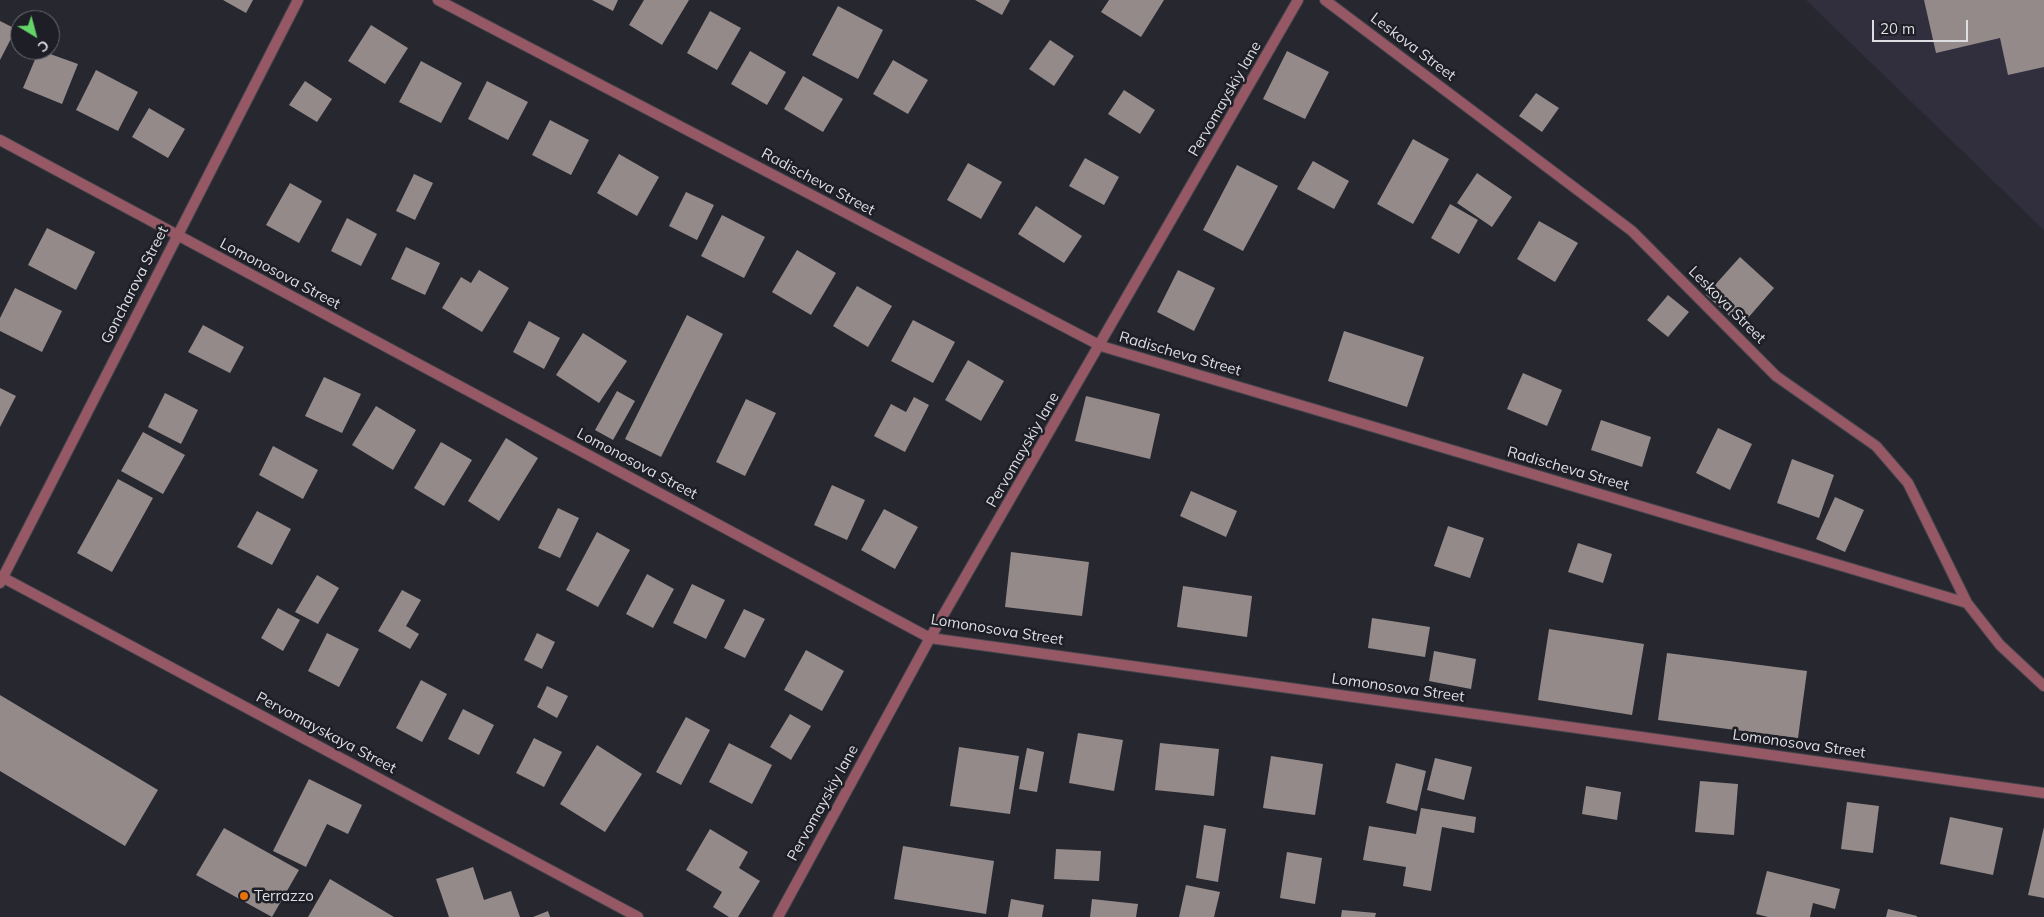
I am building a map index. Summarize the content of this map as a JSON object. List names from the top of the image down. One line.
{"streets":{"street":["Leskova Street","Pervomayskiy lane","Radischeva Street","Lomonosova Street","Goncharova Street","Pervomayskaya Street"]},"crossings":[["Leskova Street","Radischeva Street"],["Pervomayskiy lane","Radischeva Street"],["Pervomayskiy lane","Lomonosova Street"],["Lomonosova Street","Goncharova Street"],["Goncharova Street","Pervomayskaya Street"]],"places":["Terrazzo"],"scale_bar":"20 m","north":"bottom right"}
